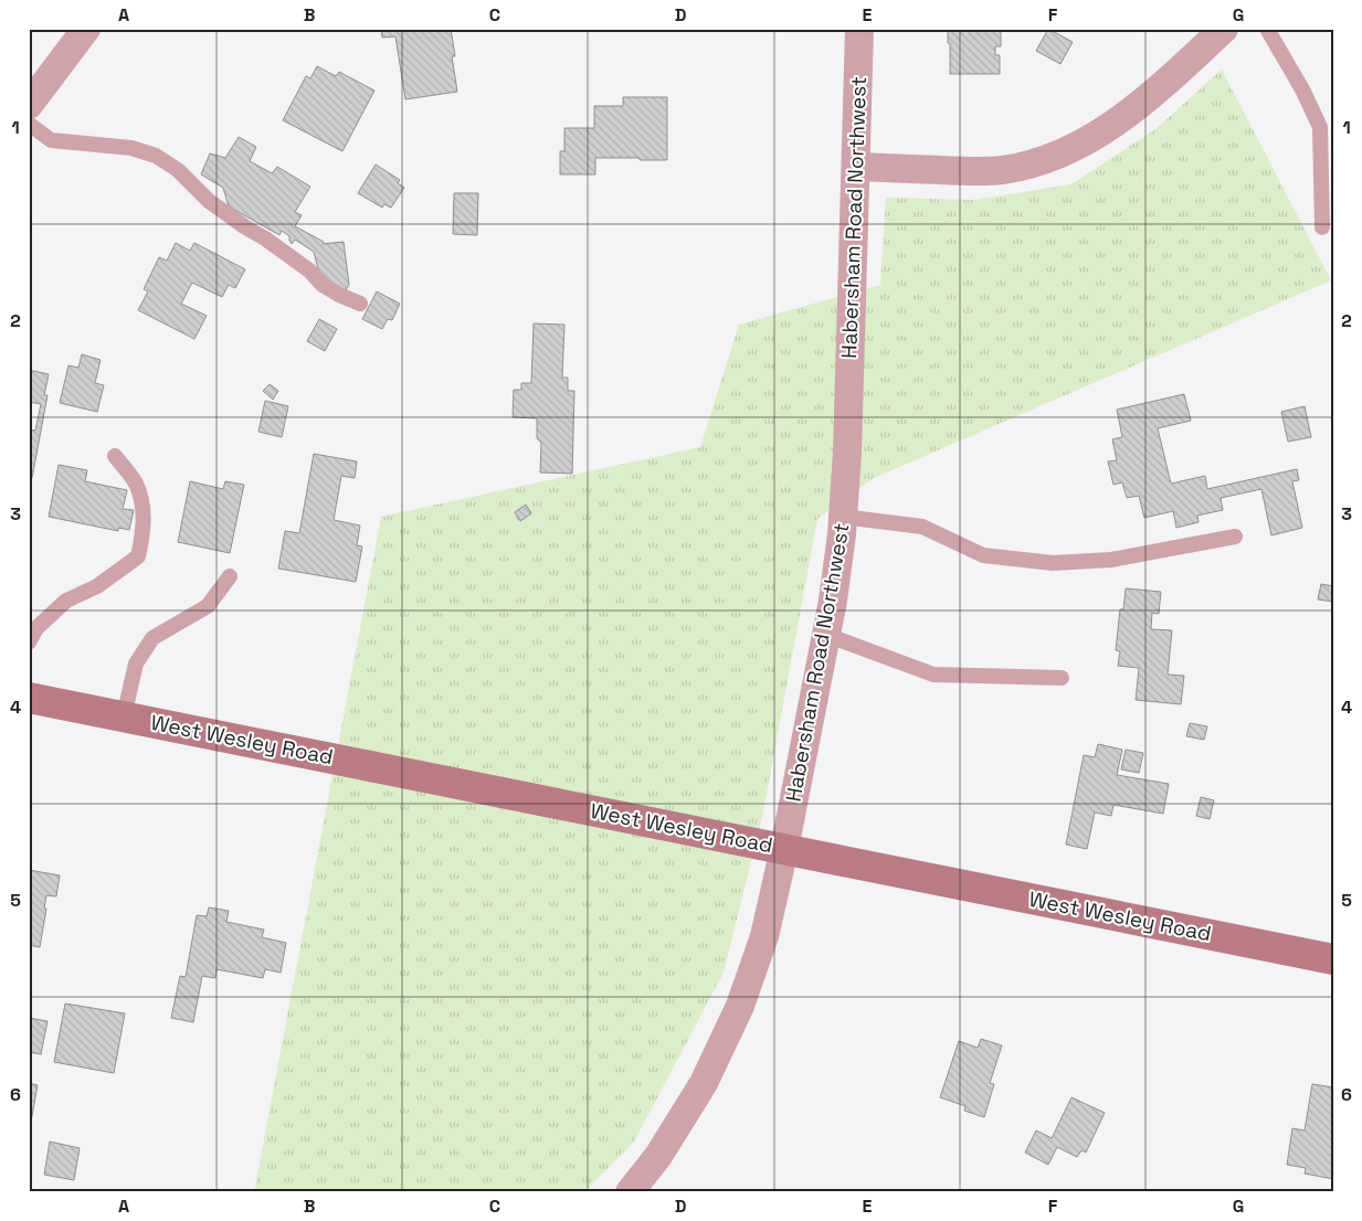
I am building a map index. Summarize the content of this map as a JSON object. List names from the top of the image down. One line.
{"streets":{"street":["Habersham Road Northwest","West Wesley Road"]},"crossings":[["Habersham Road Northwest","West Wesley Road"]],"grid":{"columns":["A","B","C","D","E","F","G"],"rows":["1","2","3","4","5","6"]}}
